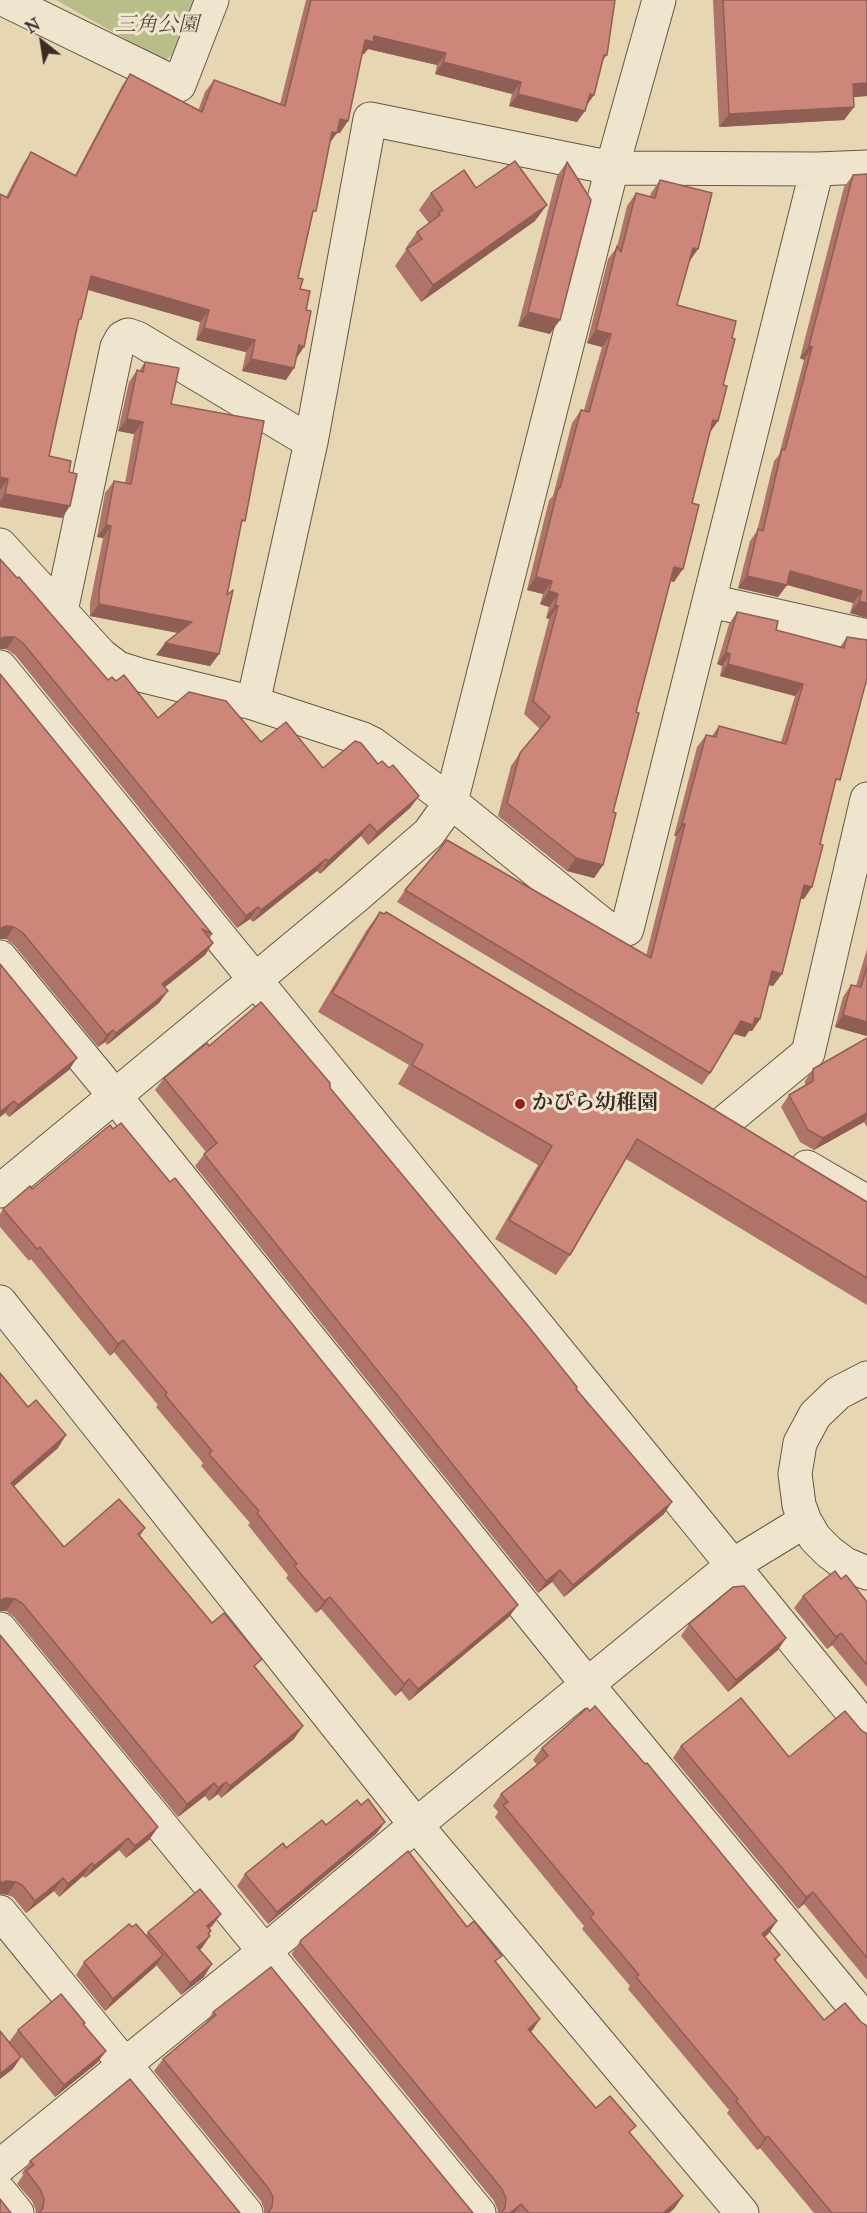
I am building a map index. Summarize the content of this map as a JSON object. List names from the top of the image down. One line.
{"parks":["三角公園"],"places":["かぴら幼稚園"],"north":"top left"}
